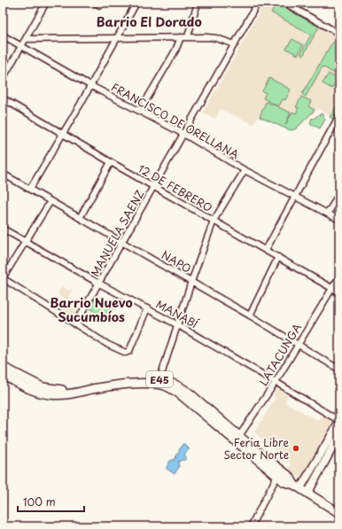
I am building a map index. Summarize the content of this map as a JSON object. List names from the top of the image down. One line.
{"streets":{"main road":["E45"],"street":["FRANCISCO DE ORELLANA","12 DE FEBRERO","MANUELA SAENZ","NAPO","MANABÍ","LATACUNGA"]},"crossings":[["FRANCISCO DE ORELLANA","MANUELA SAENZ"],["12 DE FEBRERO","MANUELA SAENZ"],["12 DE FEBRERO","LATACUNGA"],["MANUELA SAENZ","NAPO"],["MANUELA SAENZ","MANABÍ"],["NAPO","LATACUNGA"],["MANABÍ","LATACUNGA"],["LATACUNGA","E45"]],"districts":["Barrio El Dorado","Barrio Nuevo Sucumbíos"],"places":["Feria Libre Sector Norte"],"scale_bar":"100 m"}
